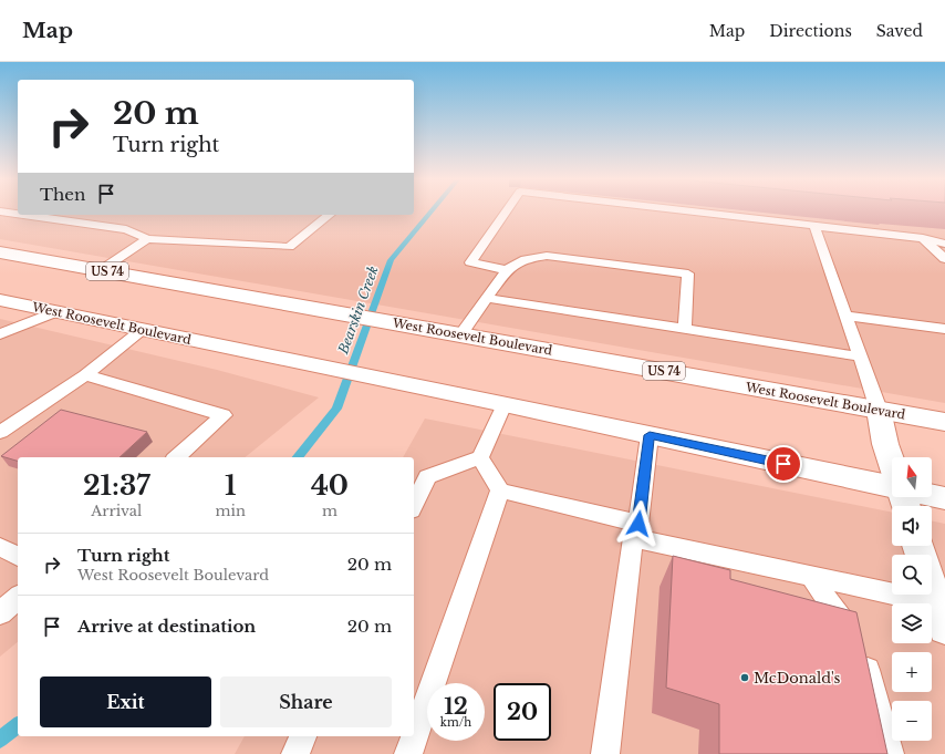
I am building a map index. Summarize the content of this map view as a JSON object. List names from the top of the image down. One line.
{"streets":{"main road":["US 74","West Roosevelt Boulevard"]},"water":["Bearskin Creek"],"places":["McDonald's"],"north":"top","page":{"header":"Map","nav":["Map","Directions","Saved"],"turn":["20 m","Turn right"],"then":"Then","map_buttons":["+","−"],"eta":["21:37","Arrival","1","min","40","m"],"list":[{"name":"Turn right","note":"West Roosevelt Boulevard","value":"20 m"},{"name":"Arrive at destination","value":"20 m"}],"buttons":["Exit","Share"],"speed":"12 km/h","limit":"20"}}
